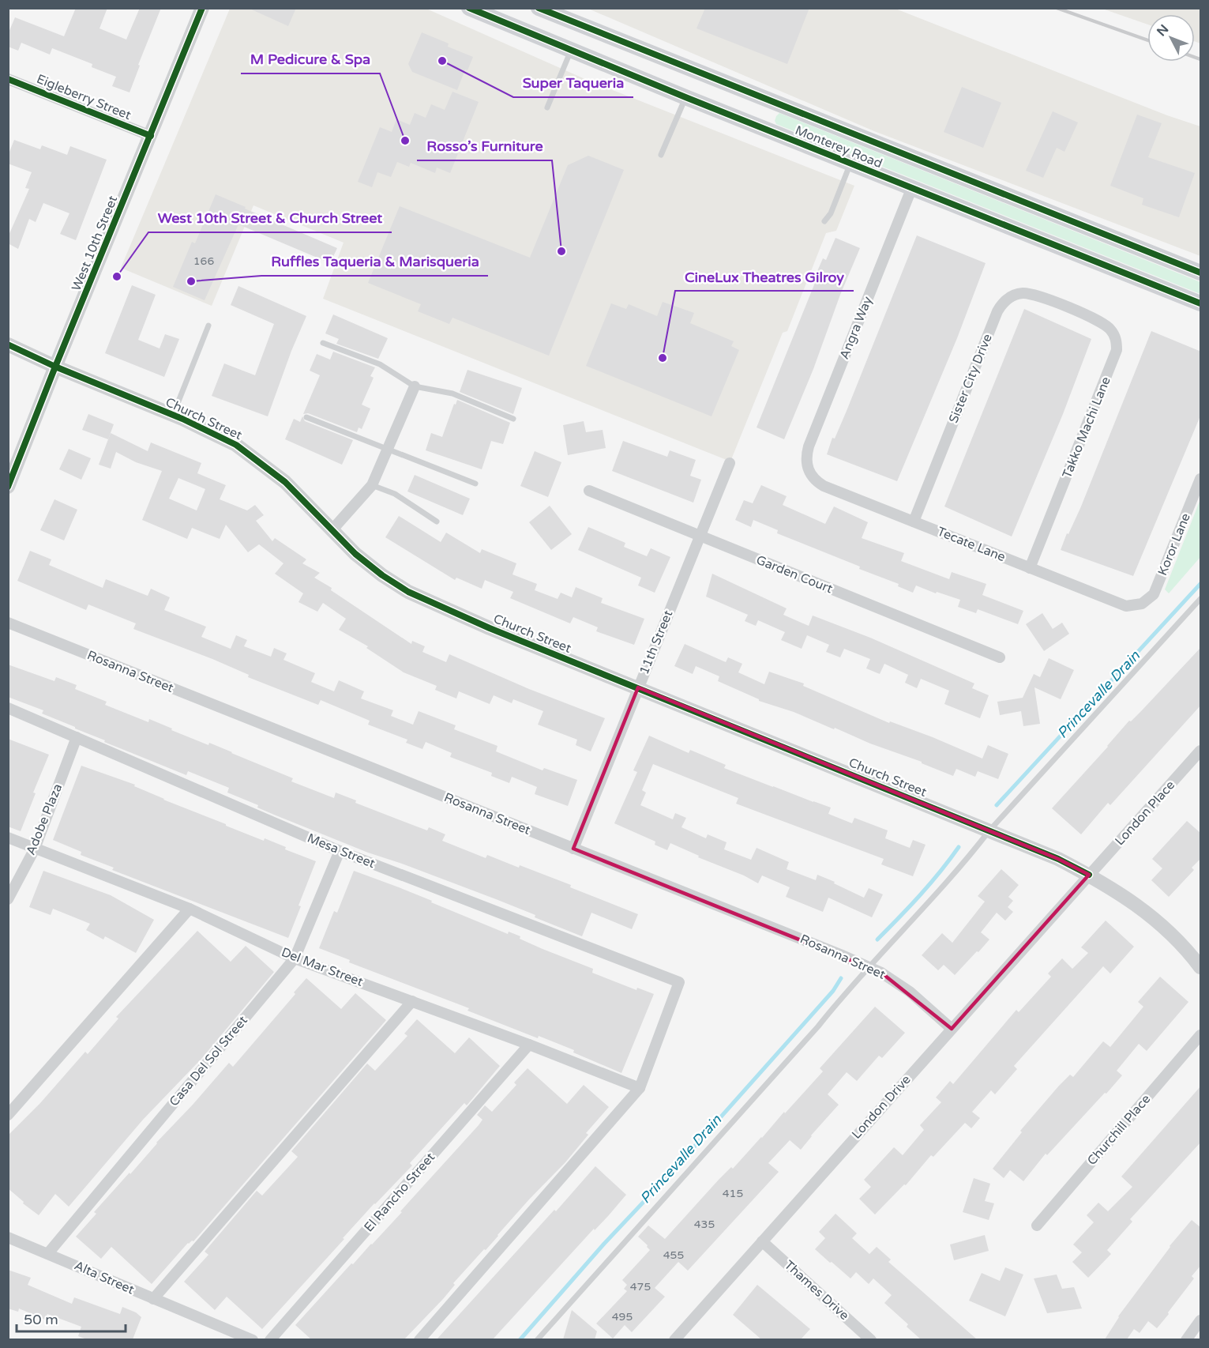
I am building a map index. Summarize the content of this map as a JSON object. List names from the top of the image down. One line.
{"streets":{"main road":["Monterey Road"],"street":["Eigleberry Street","West 10th Street","Angra Way","Sister City Drive","Church Street","Takko Machi Lane","Tecate Lane","Koror Lane","Garden Court","11th Street","Rosanna Street","London Place","Adobe Plaza","Mesa Street","Del Mar Street","Casa Del Sol Street","London Drive","Churchill Place","El Rancho Street","Alta Street","Thames Drive"]},"crossings":[["Eigleberry Street","West 10th Street"],["Monterey Road","Angra Way"],["West 10th Street","Church Street"],["Angra Way","Tecate Lane"],["Sister City Drive","Takko Machi Lane"],["Sister City Drive","Tecate Lane"],["Church Street","11th Street"],["Church Street","London Place"],["Church Street","London Drive"],["Takko Machi Lane","Tecate Lane"],["Tecate Lane","Koror Lane"],["Garden Court","11th Street"],["11th Street","Rosanna Street"],["Rosanna Street","London Drive"],["London Place","London Drive"],["Adobe Plaza","Mesa Street"],["Adobe Plaza","Del Mar Street"],["Mesa Street","Del Mar Street"],["Mesa Street","Casa Del Sol Street"],["Del Mar Street","Casa Del Sol Street"],["Del Mar Street","El Rancho Street"],["Casa Del Sol Street","Alta Street"],["London Drive","Thames Drive"]],"water":["Princevalle Drain"],"places":["Super Taqueria","M Pedicure & Spa","Rosso’s Furniture","West 10th Street & Church Street","Ruffles Taqueria & Marisqueria","CineLux Theatres Gilroy"],"house_numbers":["166","415","435","455","475","495"],"scale_bar":"50 m","north":"top left"}
